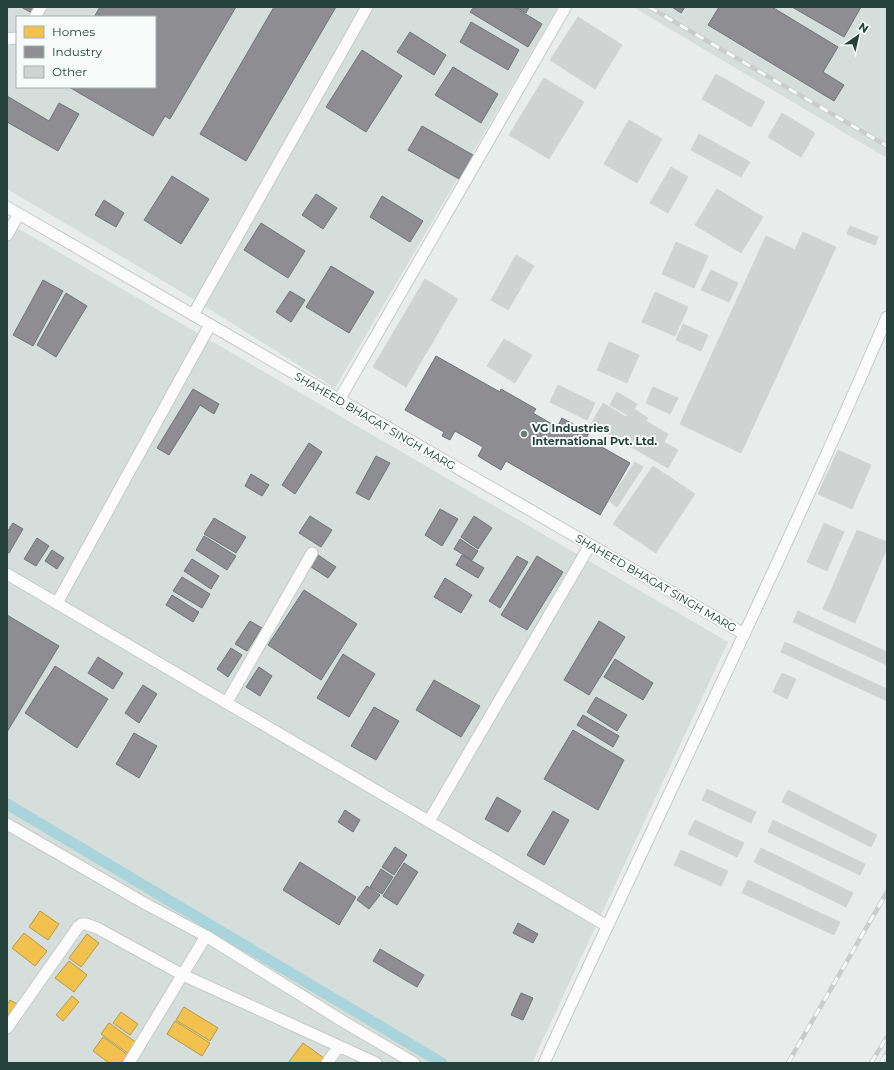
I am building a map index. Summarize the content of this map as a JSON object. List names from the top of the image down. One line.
{"streets":{"street":["SHAHEED BHAGAT SINGH MARG"]},"places":["VG Industries International Pvt. Ltd."],"legend":["Homes","Industry","Other"],"north":"top right"}
